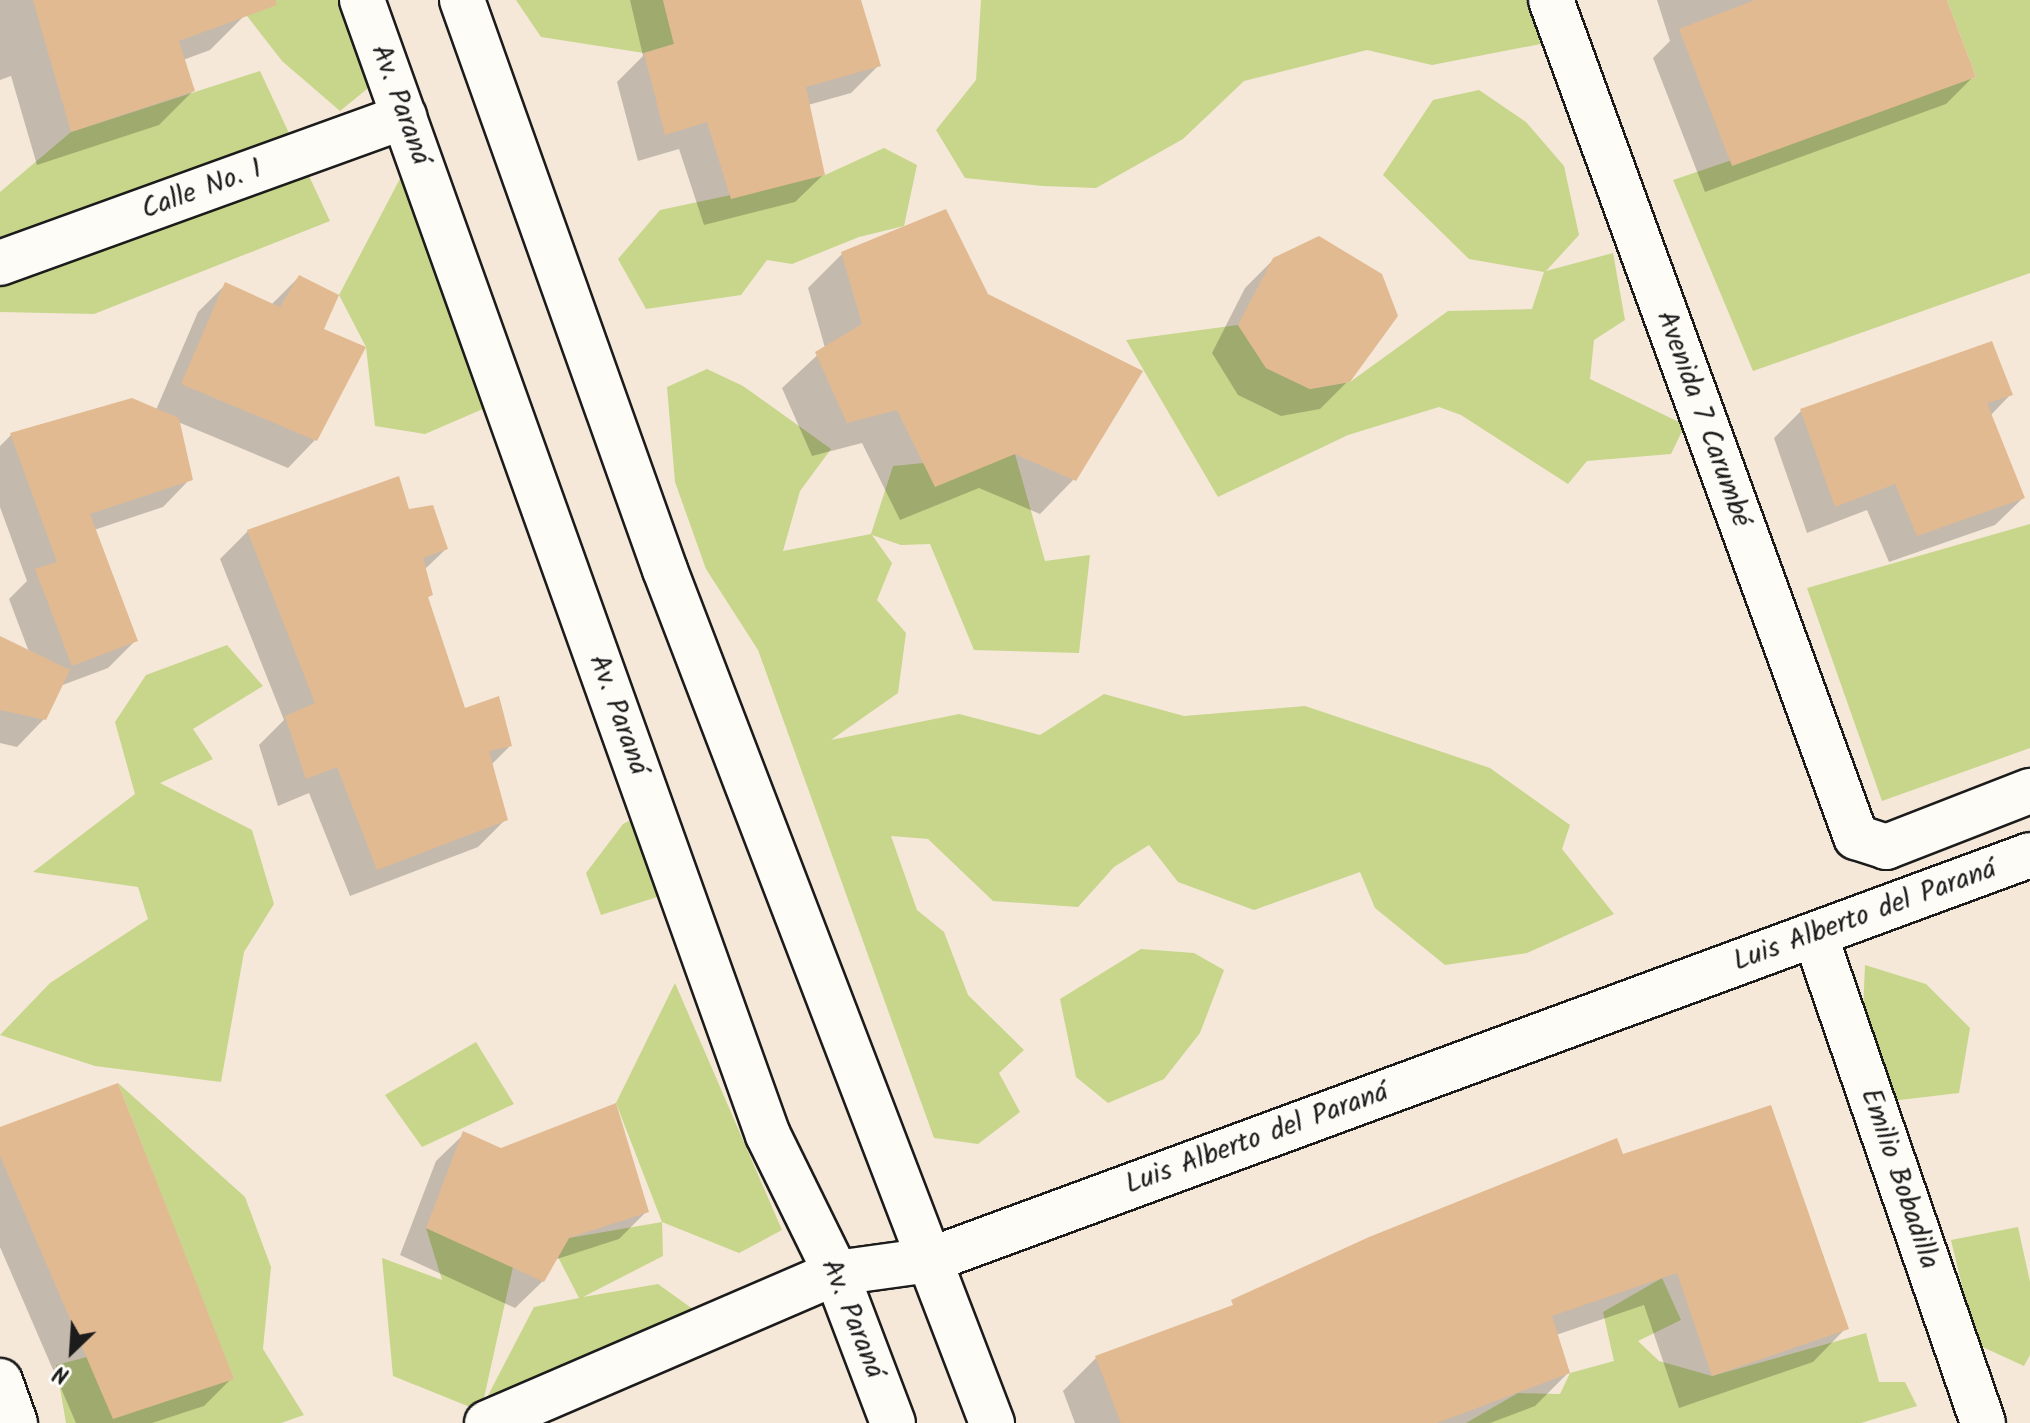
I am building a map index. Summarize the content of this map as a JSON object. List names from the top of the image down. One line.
{"streets":{"street":["Av. Paraná","Calle No. 1","Avenida 7 Carumbé","Luis Alberto del Paraná","Emilio Bobadilla"]},"crossings":[["Av. Paraná","Calle No. 1"],["Av. Paraná","Luis Alberto del Paraná"],["Luis Alberto del Paraná","Emilio Bobadilla"]],"north":"bottom left"}
